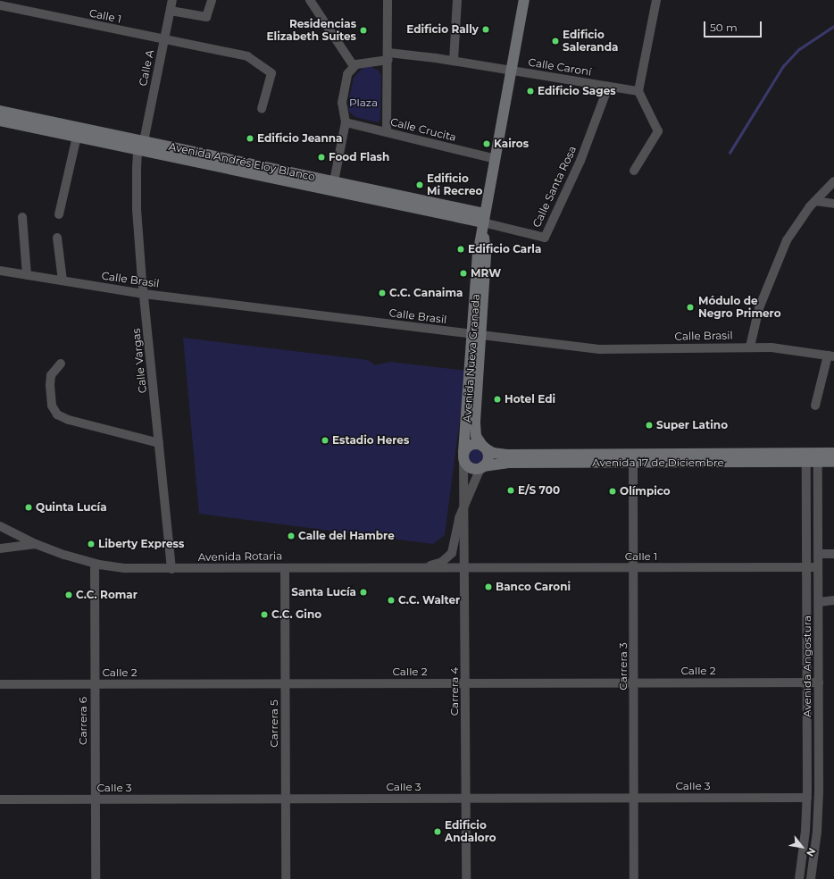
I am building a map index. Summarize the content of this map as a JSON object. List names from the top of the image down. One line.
{"streets":{"street":["Calle 1","Calle Caroní","Calle A","Calle Crucita","Avenida Andrés Eloy Blanco","Calle Santa Rosa","Calle Brasil","Avenida Nueva Granada","Calle Vargas","Avenida 17 de Diciembre","Avenida Rotaria","Carrera 3","Avenida Angostura","Calle 2","Carrera 4","Carrera 6","Carrera 5","Calle 3"]},"crossings":[["Calle 1","Calle A"],["Calle 1","Avenida Rotaria"],["Calle 1","Carrera 3"],["Calle 1","Avenida Angostura"],["Calle 1","Carrera 4"],["Calle Caroní","Calle Santa Rosa"],["Calle Caroní","Avenida Nueva Granada"],["Calle A","Avenida Andrés Eloy Blanco"],["Calle A","Calle Vargas"],["Calle Crucita","Avenida Nueva Granada"],["Avenida Andrés Eloy Blanco","Calle Santa Rosa"],["Avenida Andrés Eloy Blanco","Avenida Nueva Granada"],["Avenida Andrés Eloy Blanco","Calle Vargas"],["Calle Santa Rosa","Avenida Nueva Granada"],["Calle Brasil","Avenida Nueva Granada"],["Calle Brasil","Calle Vargas"],["Avenida Nueva Granada","Avenida 17 de Diciembre"],["Avenida Nueva Granada","Carrera 4"],["Calle Vargas","Avenida Rotaria"],["Avenida 17 de Diciembre","Carrera 3"],["Avenida 17 de Diciembre","Avenida Angostura"],["Avenida 17 de Diciembre","Carrera 4"],["Avenida Rotaria","Carrera 4"],["Avenida Rotaria","Carrera 6"],["Avenida Rotaria","Carrera 5"],["Carrera 3","Calle 2"],["Carrera 3","Calle 3"],["Avenida Angostura","Calle 2"],["Avenida Angostura","Calle 3"],["Calle 2","Carrera 4"],["Calle 2","Carrera 6"],["Calle 2","Carrera 5"],["Carrera 4","Calle 3"],["Carrera 6","Calle 3"],["Carrera 5","Calle 3"]],"parks":["Plaza"],"places":["Edificio Rally","Residencias Elizabeth Suites","Edificio Saleranda","Edificio Sages","Edificio Jeanna","Kairos","Food Flash","Edificio Mi Recreo","Edificio Carla","MRW","C.C. Canaima","Módulo de Negro Primero","Hotel Edi","Super Latino","Estadio Heres","E/S 700","Olímpico","Quinta Lucía","Calle del Hambre","Liberty Express","Banco Caroni","Santa Lucía","C.C. Romar","C.C. Walter","C.C. Gino","Edificio Andaloro"],"scale_bar":"50 m","north":"bottom right"}
